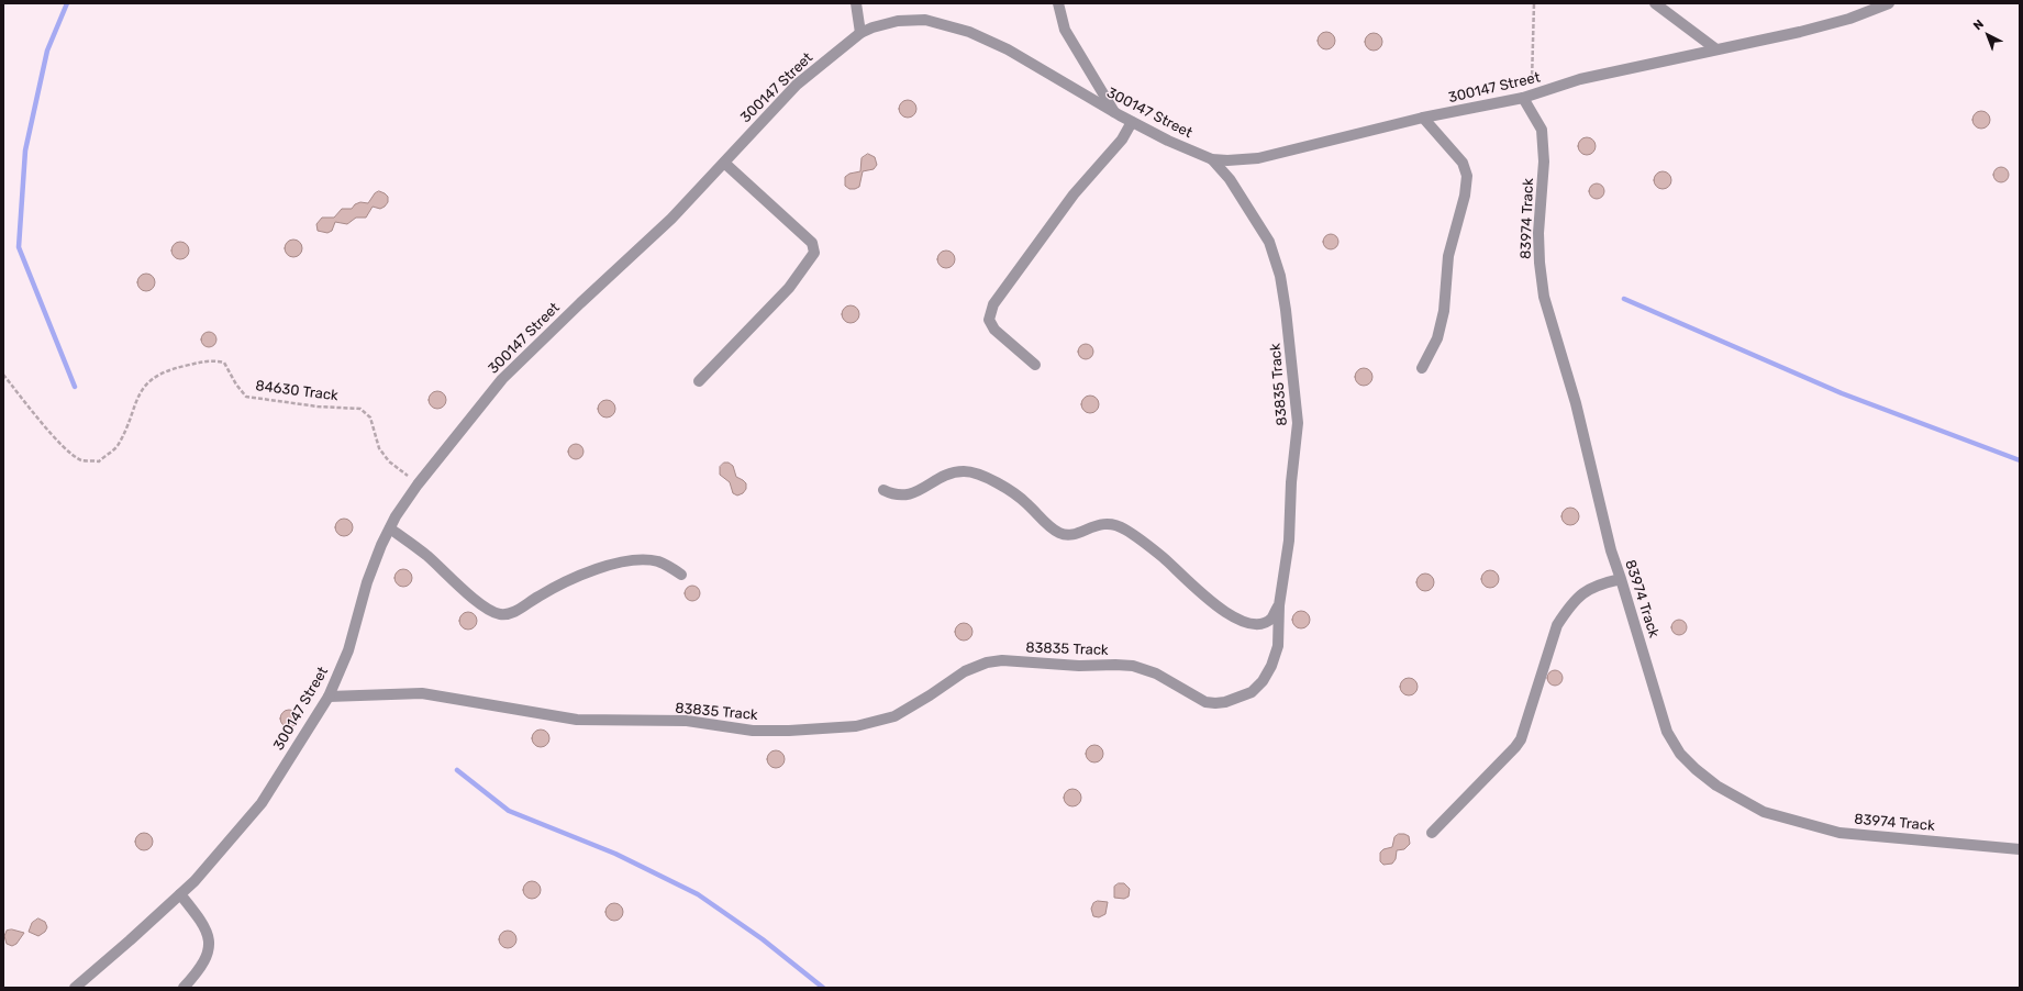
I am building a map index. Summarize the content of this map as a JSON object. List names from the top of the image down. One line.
{"streets":{"street":["300147 Street","83974 Track","83835 Track"],"path":["84630 Track"]},"crossings":[["300147 Street","83974 Track"],["300147 Street","83835 Track"],["300147 Street","84630 Track"]],"north":"top left"}
